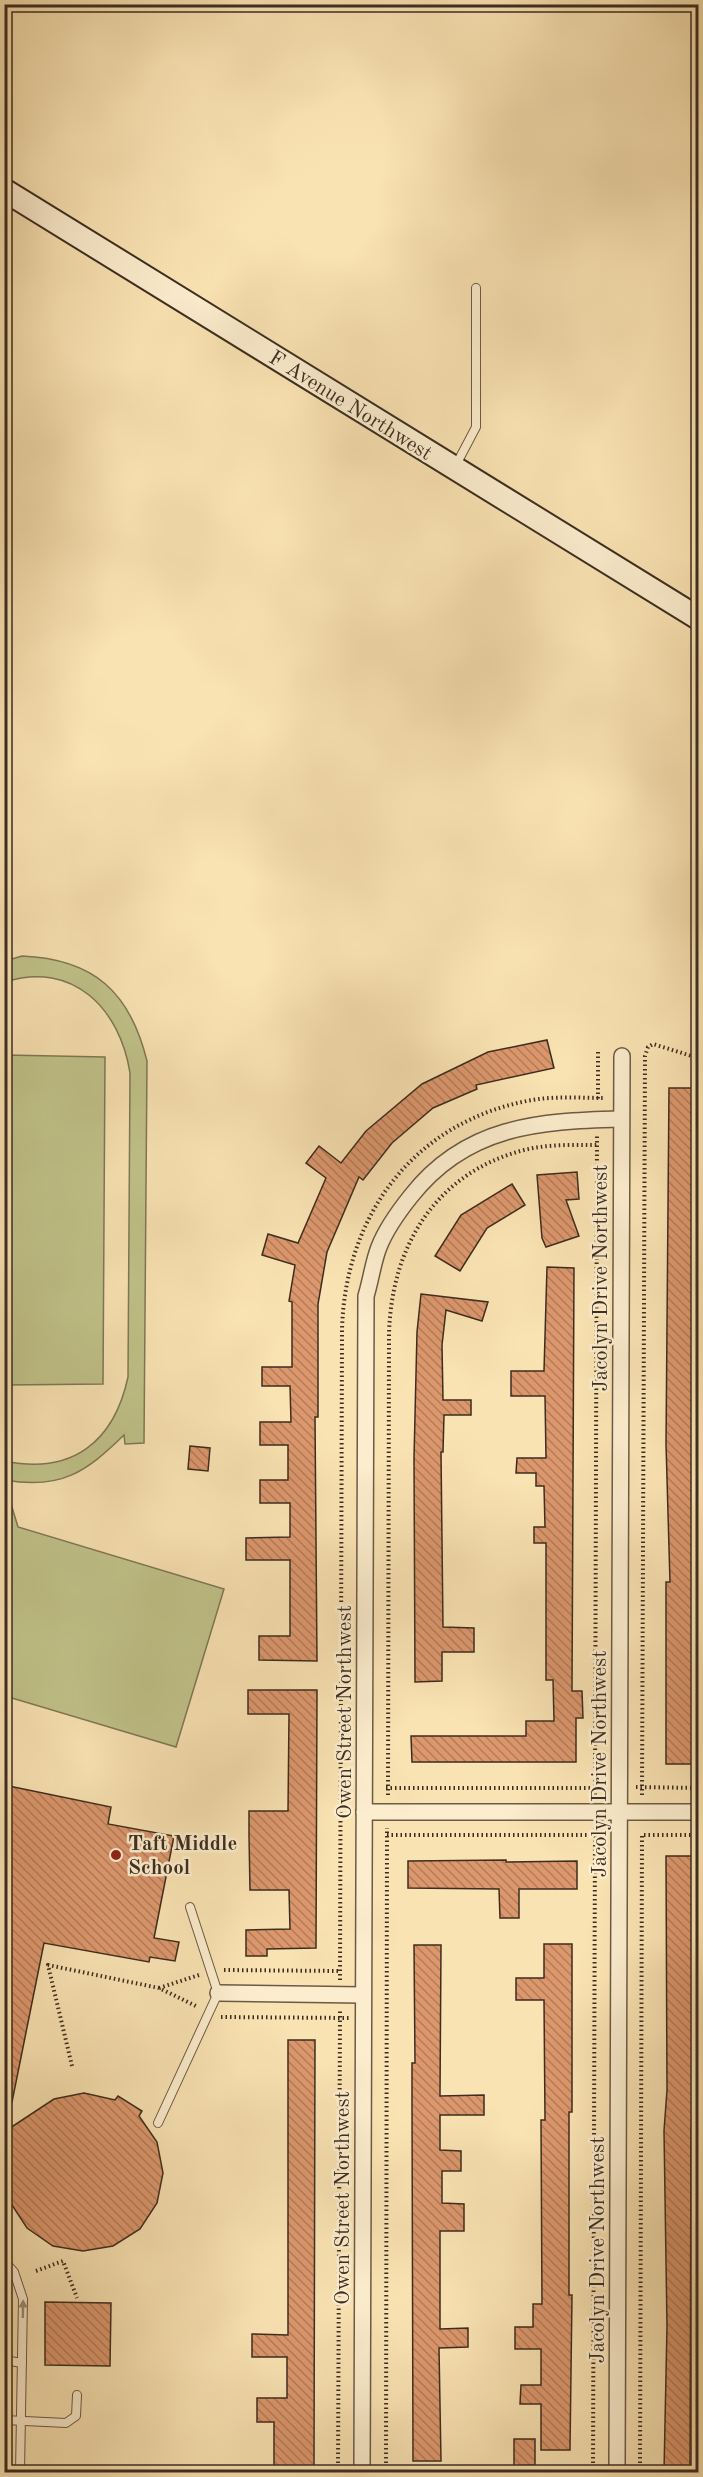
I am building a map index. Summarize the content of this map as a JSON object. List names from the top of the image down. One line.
{"streets":{"main road":["F Avenue Northwest"],"street":["Jacolyn Drive Northwest","Owen Street Northwest"]},"crossings":[["Jacolyn Drive Northwest","Owen Street Northwest"]],"places":["Taft Middle School"]}
